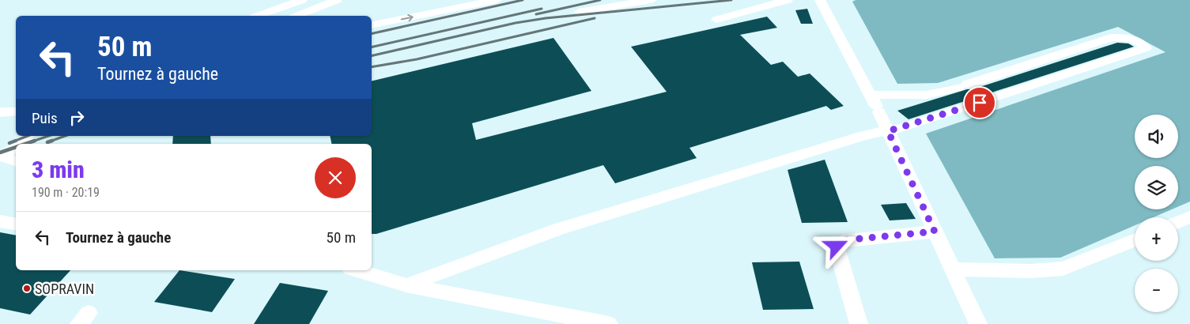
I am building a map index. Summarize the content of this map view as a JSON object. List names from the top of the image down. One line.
{"places":["SOPRAVIN"],"page":{"turn":["50 m","Tournez à gauche"],"then":"Puis","map_buttons":["+","−"],"heading":["3 min","190 m · 20:19"],"list":[{"name":"Tournez à gauche","value":"50 m"}]}}
